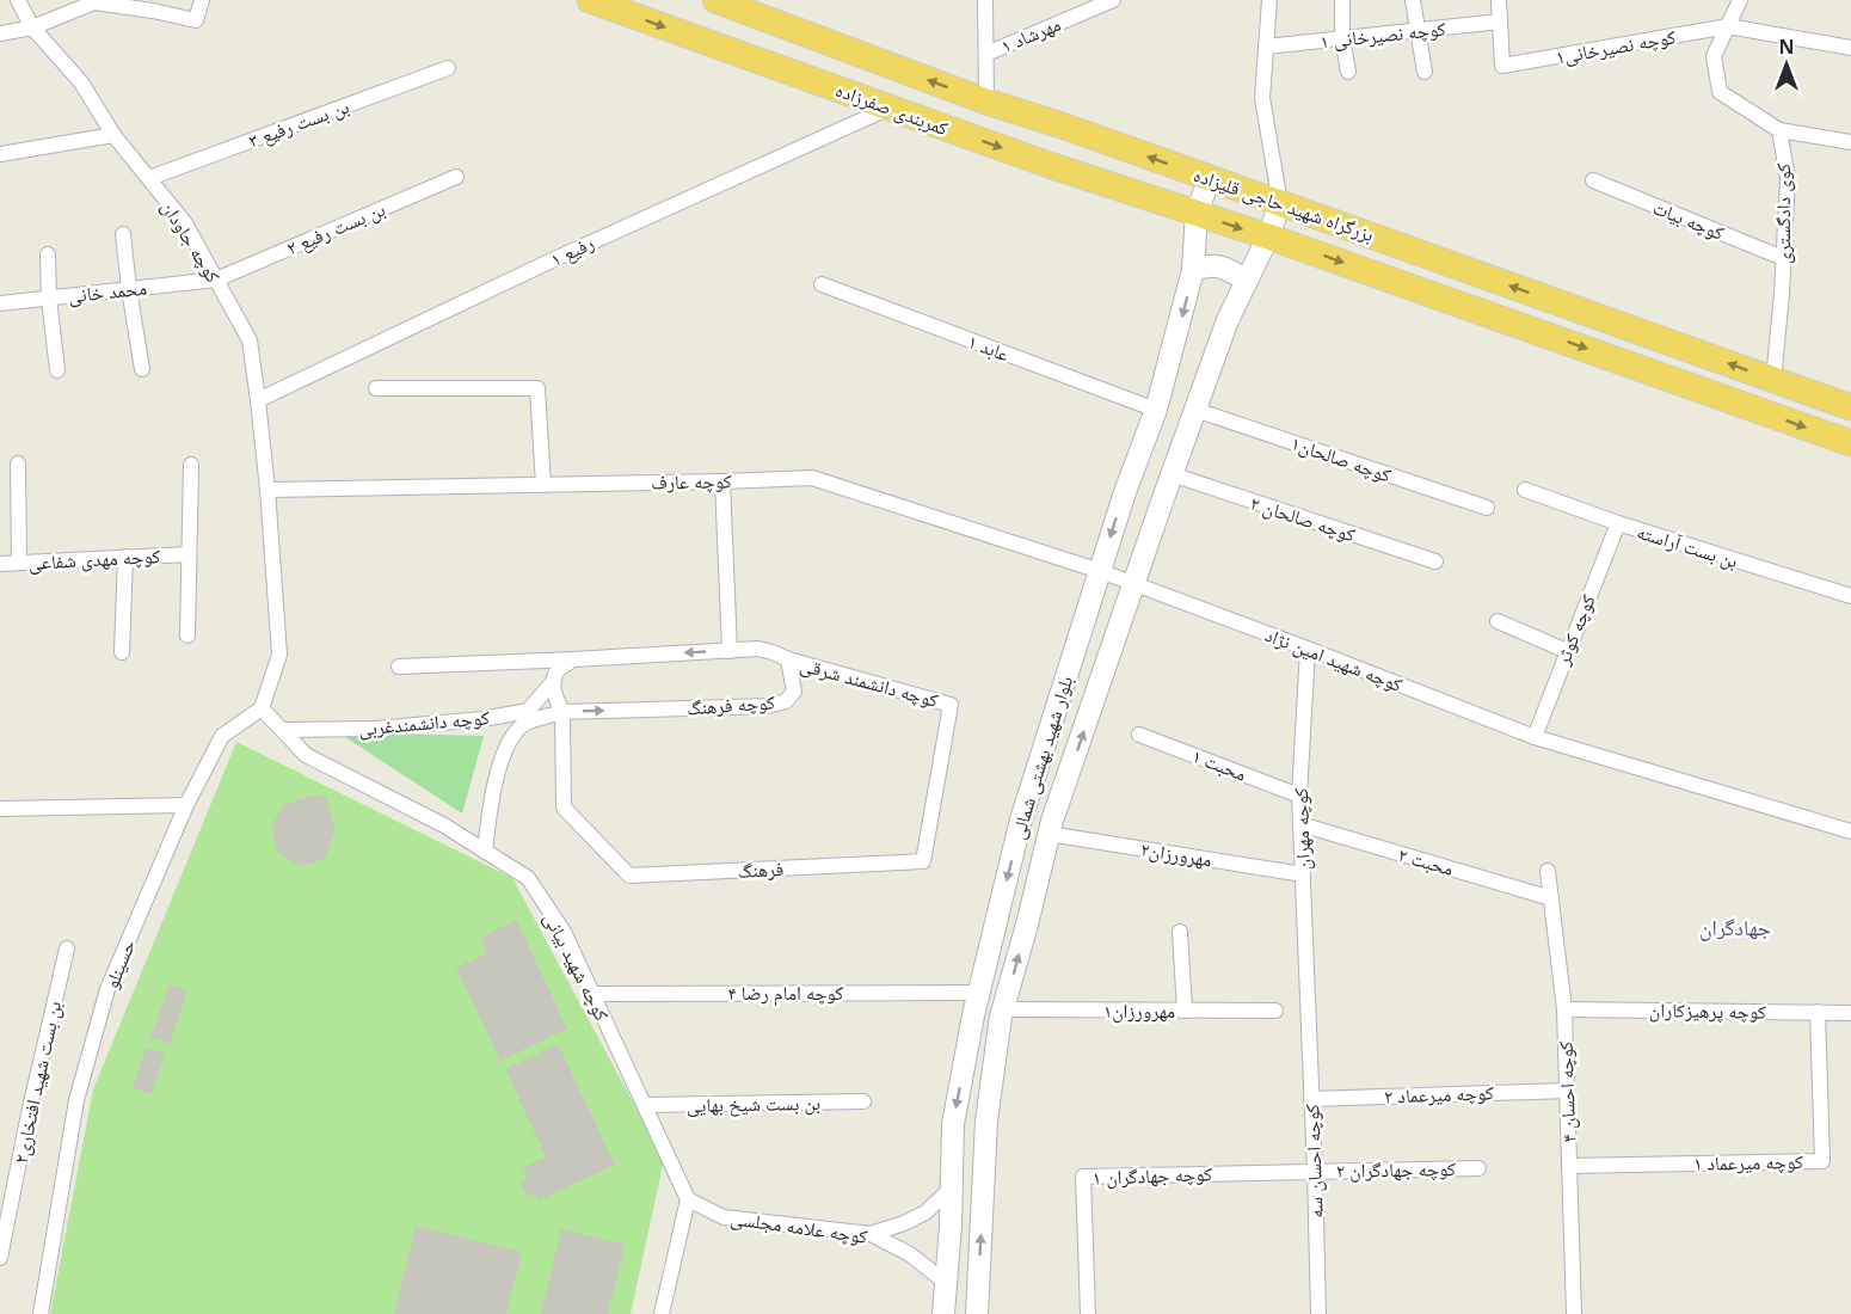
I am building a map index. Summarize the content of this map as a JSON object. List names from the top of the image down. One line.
{"streets":{"highway":["کمربندی صفرزاده","بزرگراه شهید حاجی قلیزاده"],"main road":["بلوار شهید بهشتی شمالی"],"street":["مهرشاد ۱","کوچه نصیرخانی ۱","کوچه نصیرخانی۱","بن بست رفیع ۳","کوی دادگستری","کوچه بیات","بن بست رفیع ۲","کوچه جاودان","رفیع ۱","محمد خانی","عابد ۱","کوچه صالحان۱","کوچه عارف","کوچه صالحان ۲","بن بست آراسته","کوچه مهدی شفاعی","کوچه کوثر","کوچه شهید امین نژاد","کوچه دانشمند شرقی","کوچه فرهنگ","کوچه دانشمندغربی","محبت ۱","کوچه مهران","مهرورزان۲","محبت ۲","فرهنگ","حسینلو","کوچه شهید بیانی","کوچه امام رضا ۴","مهرورزان۱","کوچه پرهیزکاران","بن بست شهید افتخاری۲","کوچه احسان ۴","کوچه میرعماد ۲","بن بست شیخ بهایی","کوچه احسان سه","کوچه میرعماد ۱","کوچه جهادگران ۲","کوچه جهادگران ۱","کوچه علامه مجلسی"]},"crossings":[["کوچه نصیرخانی ۱","کوچه نصیرخانی۱"],["کمربندی صفرزاده","بزرگراه شهید حاجی قلیزاده"],["کمربندی صفرزاده","رفیع ۱"],["کمربندی صفرزاده","بلوار شهید بهشتی شمالی"],["بن بست رفیع ۳","کوچه جاودان"],["بزرگراه شهید حاجی قلیزاده","کوی دادگستری"],["بزرگراه شهید حاجی قلیزاده","بلوار شهید بهشتی شمالی"],["کوی دادگستری","کوچه بیات"],["بن بست رفیع ۲","کوچه جاودان"],["بن بست رفیع ۲","محمد خانی"],["کوچه جاودان","رفیع ۱"],["کوچه جاودان","محمد خانی"],["کوچه جاودان","کوچه عارف"],["کوچه جاودان","حسینلو"],["کوچه جاودان","کوچه شهید بیانی"],["عابد ۱","بلوار شهید بهشتی شمالی"],["کوچه صالحان۱","بلوار شهید بهشتی شمالی"],["کوچه عارف","کوچه شهید امین نژاد"],["کوچه عارف","بلوار شهید بهشتی شمالی"],["کوچه صالحان ۲","بلوار شهید بهشتی شمالی"],["بن بست آراسته","کوچه کوثر"],["کوچه کوثر","کوچه شهید امین نژاد"],["کوچه شهید امین نژاد","بلوار شهید بهشتی شمالی"],["کوچه شهید امین نژاد","کوچه مهران"],["کوچه دانشمند شرقی","کوچه فرهنگ"],["کوچه دانشمند شرقی","فرهنگ"],["کوچه فرهنگ","فرهنگ"],["کوچه دانشمندغربی","کوچه شهید بیانی"],["بلوار شهید بهشتی شمالی","مهرورزان۲"],["بلوار شهید بهشتی شمالی","کوچه امام رضا ۴"],["بلوار شهید بهشتی شمالی","مهرورزان۱"],["بلوار شهید بهشتی شمالی","کوچه علامه مجلسی"],["محبت ۱","کوچه مهران"],["کوچه مهران","مهرورزان۲"],["کوچه مهران","محبت ۲"],["کوچه مهران","کوچه احسان سه"],["محبت ۲","کوچه احسان ۴"],["حسینلو","کوچه شهید بیانی"],["کوچه شهید بیانی","کوچه امام رضا ۴"],["کوچه شهید بیانی","بن بست شیخ بهایی"],["کوچه شهید بیانی","کوچه علامه مجلسی"],["کوچه پرهیزکاران","کوچه احسان ۴"],["کوچه پرهیزکاران","کوچه میرعماد ۱"],["کوچه احسان ۴","کوچه میرعماد ۲"],["کوچه احسان ۴","کوچه میرعماد ۱"],["کوچه میرعماد ۲","کوچه احسان سه"],["کوچه احسان سه","کوچه جهادگران ۲"],["کوچه احسان سه","کوچه جهادگران ۱"],["کوچه جهادگران ۲","کوچه جهادگران ۱"]],"one_way":["کمربندی صفرزاده"],"districts":["جهادگران"],"north":"top"}
